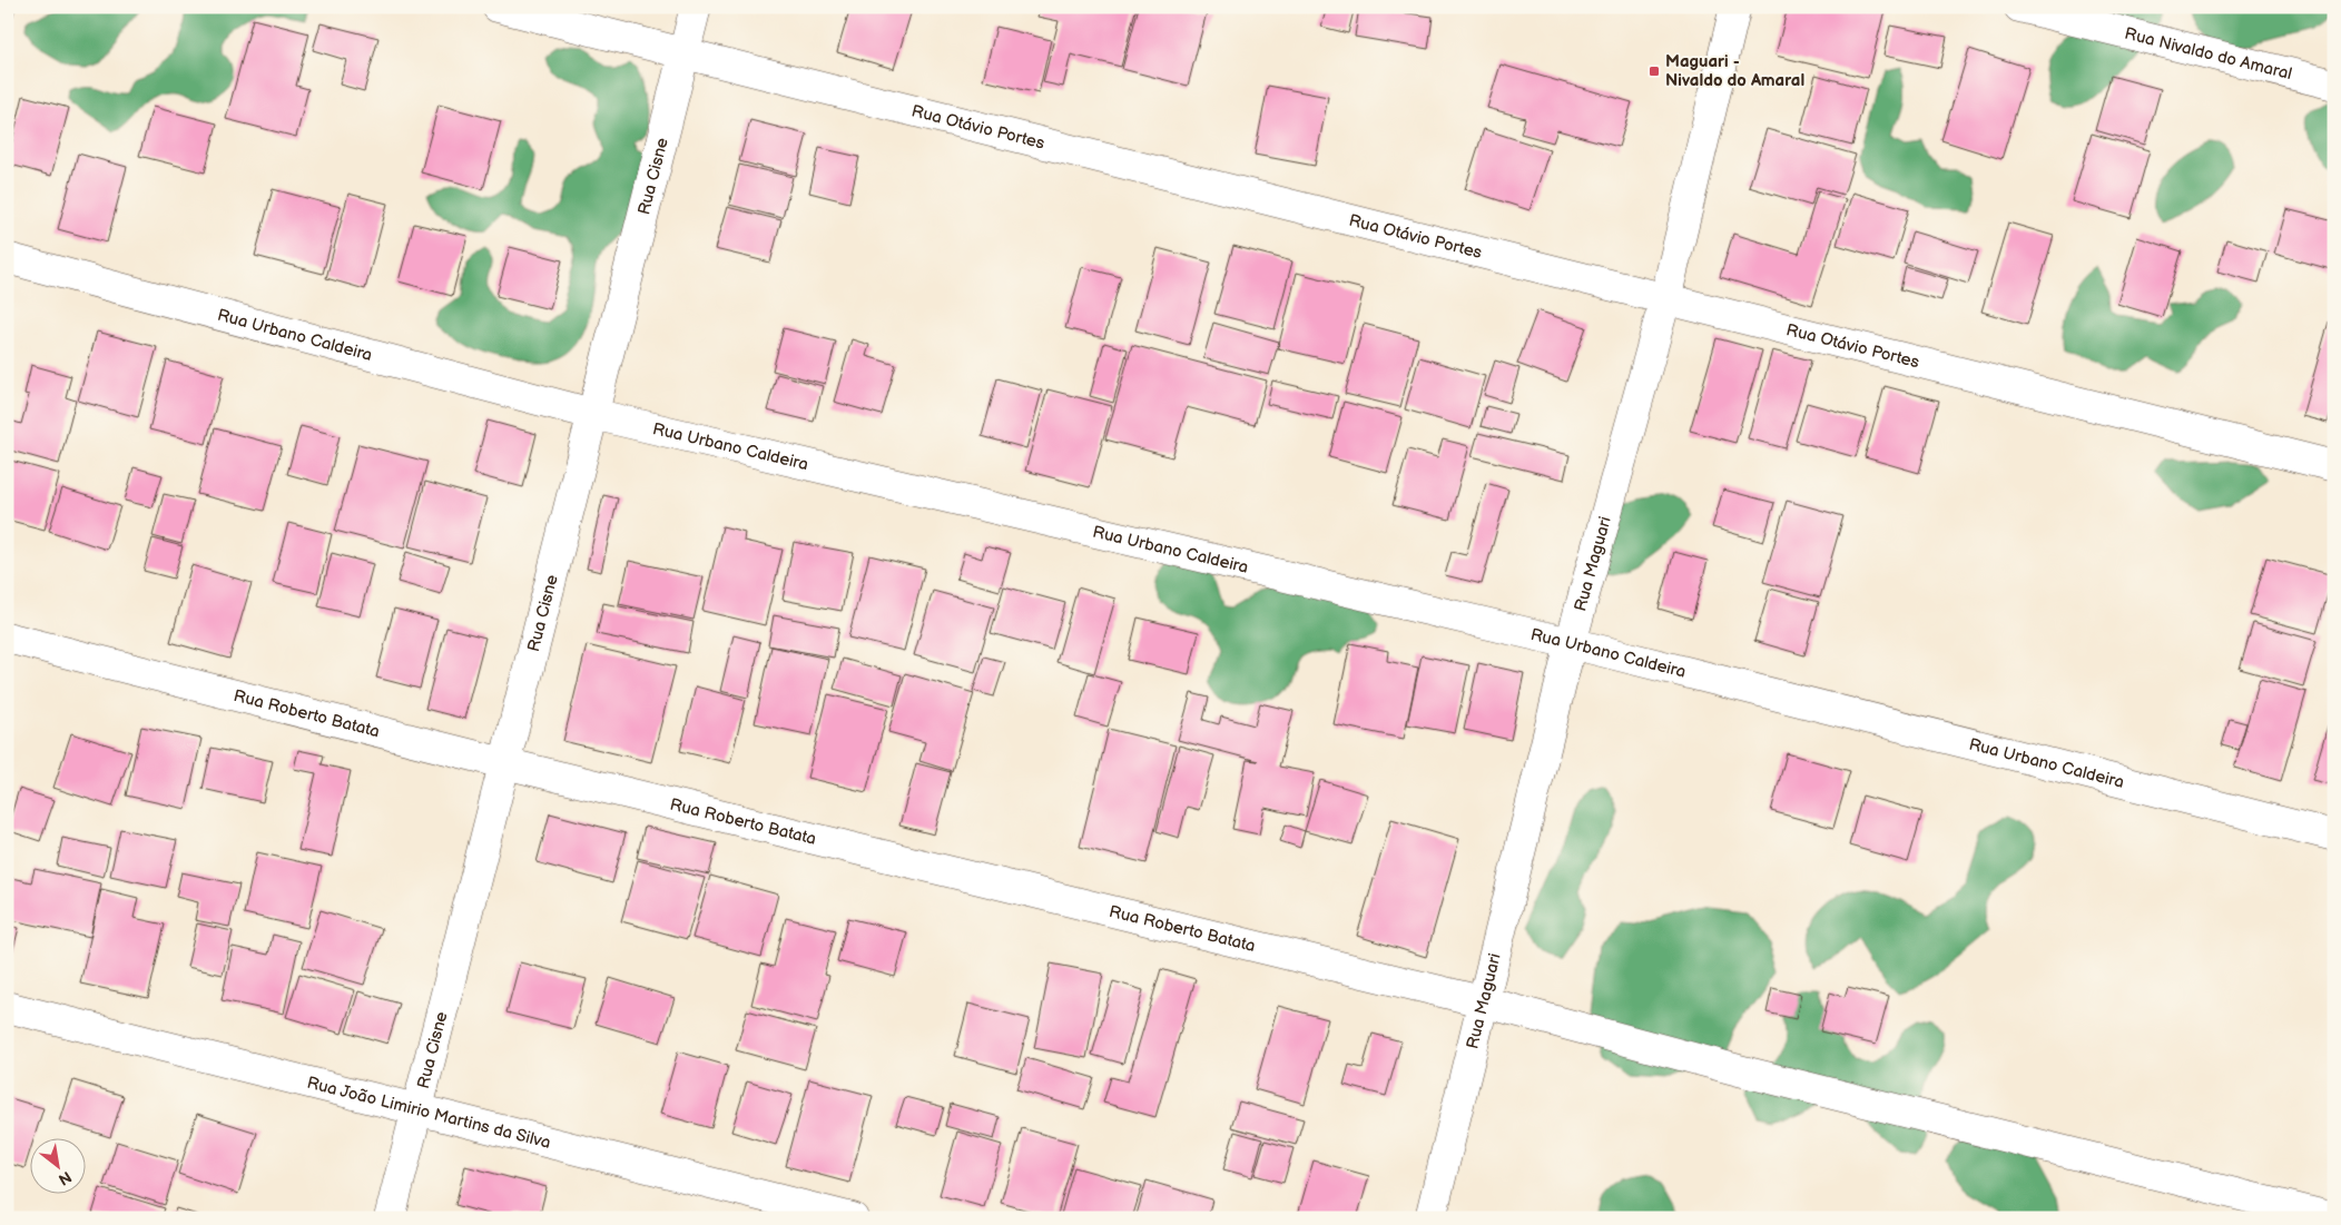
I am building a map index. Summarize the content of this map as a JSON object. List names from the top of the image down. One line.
{"streets":{"street":["Rua Nivaldo do Amaral","Rua Otávio Portes","Rua Cisne","Rua Urbano Caldeira","Rua Maguari","Rua Roberto Batata","Rua João Limirio Martins da Silva"]},"crossings":[["Rua Otávio Portes","Rua Cisne"],["Rua Otávio Portes","Rua Maguari"],["Rua Cisne","Rua Urbano Caldeira"],["Rua Cisne","Rua Roberto Batata"],["Rua Cisne","Rua João Limirio Martins da Silva"],["Rua Urbano Caldeira","Rua Maguari"],["Rua Maguari","Rua Roberto Batata"]],"places":{"transit":["Maguari - Nivaldo do Amaral"]},"north":"bottom right"}
